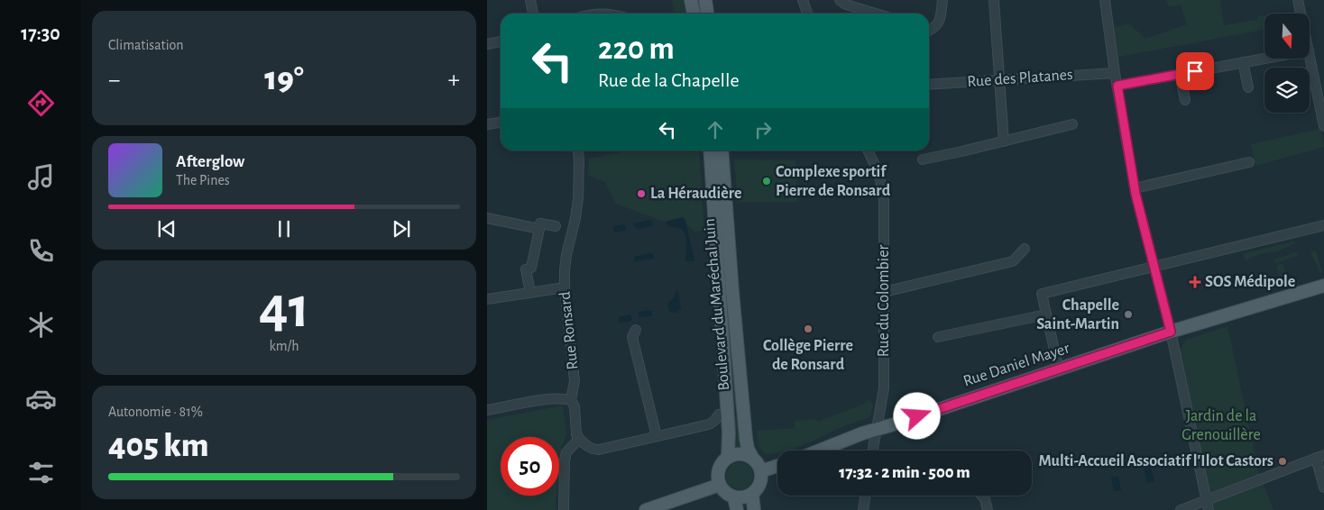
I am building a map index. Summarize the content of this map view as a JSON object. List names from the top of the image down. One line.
{"streets":{"main road":["Boulevard du Maréchal Juin","Rue Daniel Mayer"],"street":["Rue des Platanes","Rue du Colombier","Rue Ronsard"]},"crossings":[["Rue du Colombier","Rue Daniel Mayer"]],"parks":["Jardin de la Grenouillère"],"places":{"other":["Complexe sportif Pierre de Ronsard","La Héraudière","Chapelle Saint-Martin","Collège Pierre de Ronsard","Multi-Accueil Associatif l'Ilot Castors"],"health":["SOS Médipole"]},"north":"bottom","page":{"tabs":"17:30","tile":["Climatisation",["41","km/h"],["Autonomie · 81%","405 km"]],"turn":["220 m","Rue de la Chapelle"],"heat":["−","19°","+"],"song":["Afterglow","The Pines"],"limit":"50","trip":"17:32 · 2 min · 500 m"}}
